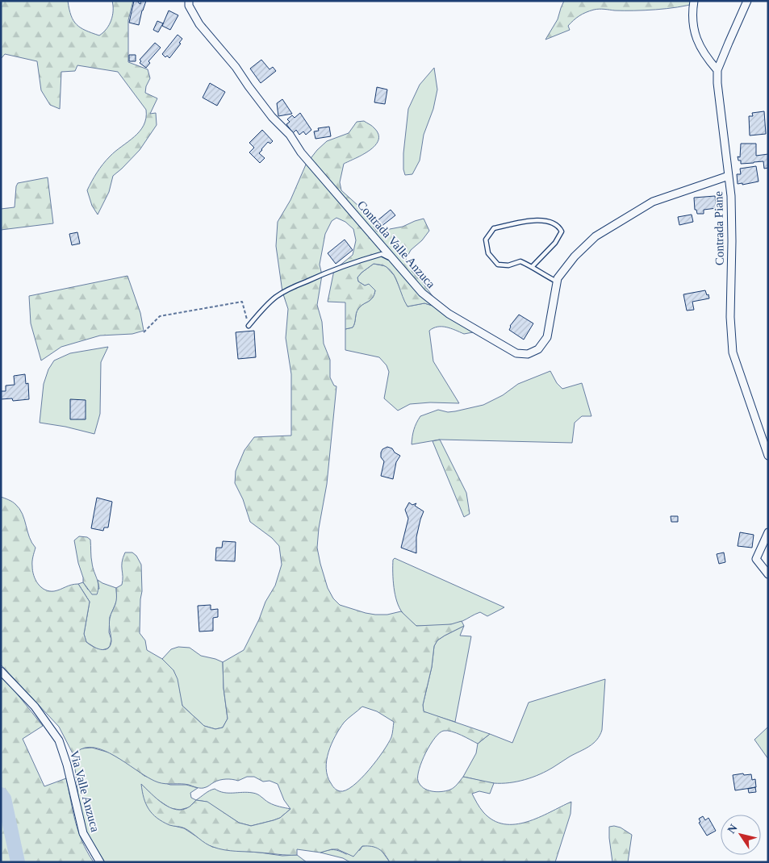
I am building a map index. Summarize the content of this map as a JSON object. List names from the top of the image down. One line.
{"streets":{"street":["Contrada Piane","Contrada Valle Anzuca","Via Valle Anzuca"]},"crossings":[["Contrada Piane","Contrada Valle Anzuca"]],"north":"top left"}
